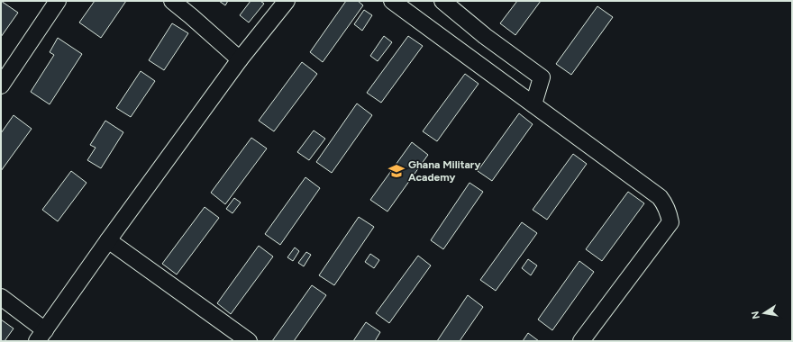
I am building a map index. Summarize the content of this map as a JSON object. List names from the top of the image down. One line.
{"places":{"school or university":["Ghana Military Academy"]},"north":"left"}
